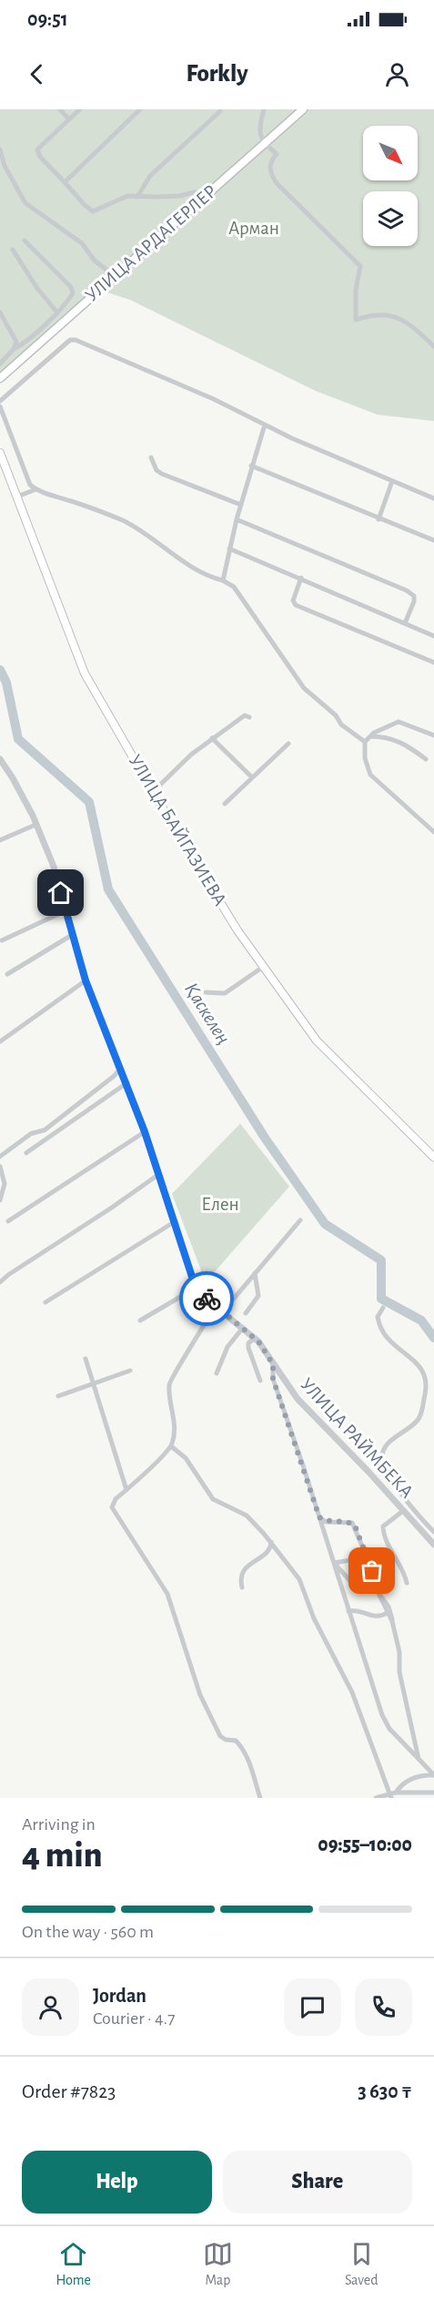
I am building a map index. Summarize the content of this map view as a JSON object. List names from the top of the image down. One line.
{"streets":{"main road":["УЛИЦА АРДАГЕРЛЕР","УЛИЦА БАЙГАЗИЕВА"],"street":["УЛИЦА РАЙМБЕКА"]},"water":["Қаскелең"],"parks":["Арман","Елен"],"north":"bottom right","page":{"status":"09:51","header":"Forkly","heading":["4 min","Arriving in","09:55–10:00"],"panel":["Jordan","Courier · 4.7","Order #7823","3 630 ₸"],"bar":"On the way · 560 m","buttons":["Help","Share"],"tabs":["Home","Map","Saved"]}}
